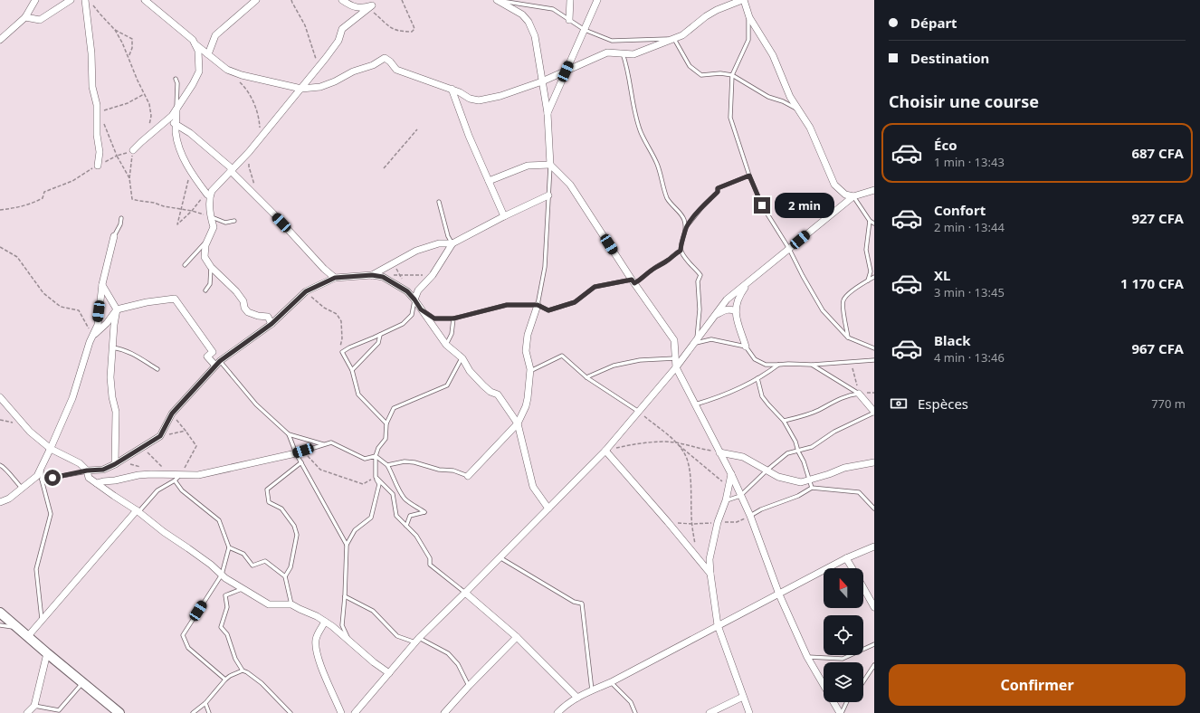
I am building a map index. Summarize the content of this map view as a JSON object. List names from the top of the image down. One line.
{"north":"top","page":{"banner":["Départ","Destination"],"heading":"Choisir une course","list":[{"name":"Éco","note":"1 min · 13:43","value":"687 CFA"},{"name":"Confort","note":"2 min · 13:44","value":"927 CFA"},{"name":"XL","note":"3 min · 13:45","value":"1 170 CFA"},{"name":"Black","note":"4 min · 13:46","value":"967 CFA"}],"bubble":"2 min","pay":["Espèces","770 m"],"buttons":"Confirmer"}}
